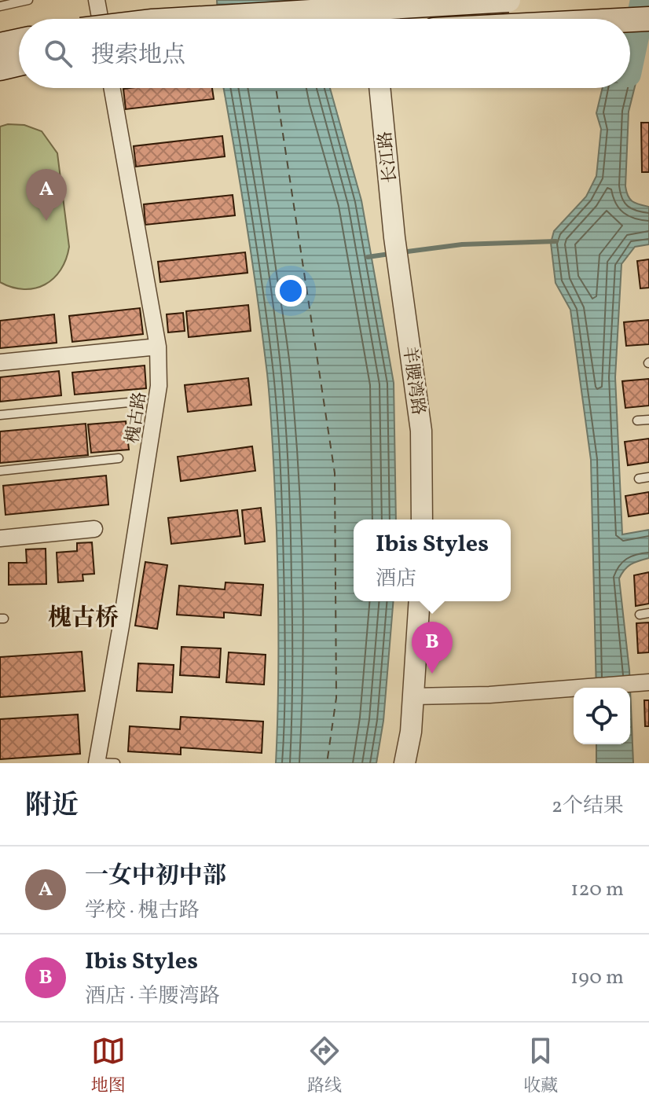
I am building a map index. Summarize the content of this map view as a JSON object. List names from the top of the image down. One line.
{"streets":{"street":["长江路","羊腰湾路","槐古路"]},"crossings":[["长江路","羊腰湾路"]],"districts":["槐古桥"],"page":{"search":"搜索地点","pins":["A","B"],"popup":["Ibis Styles","酒店"],"heading":["附近","2个结果"],"list":[{"mark":"A","name":"一女中初中部","note":"学校 · 槐古路","value":"120 m"},{"mark":"B","name":"Ibis Styles","note":"酒店 · 羊腰湾路","value":"190 m"}],"nav":["地图","路线","收藏"]}}
